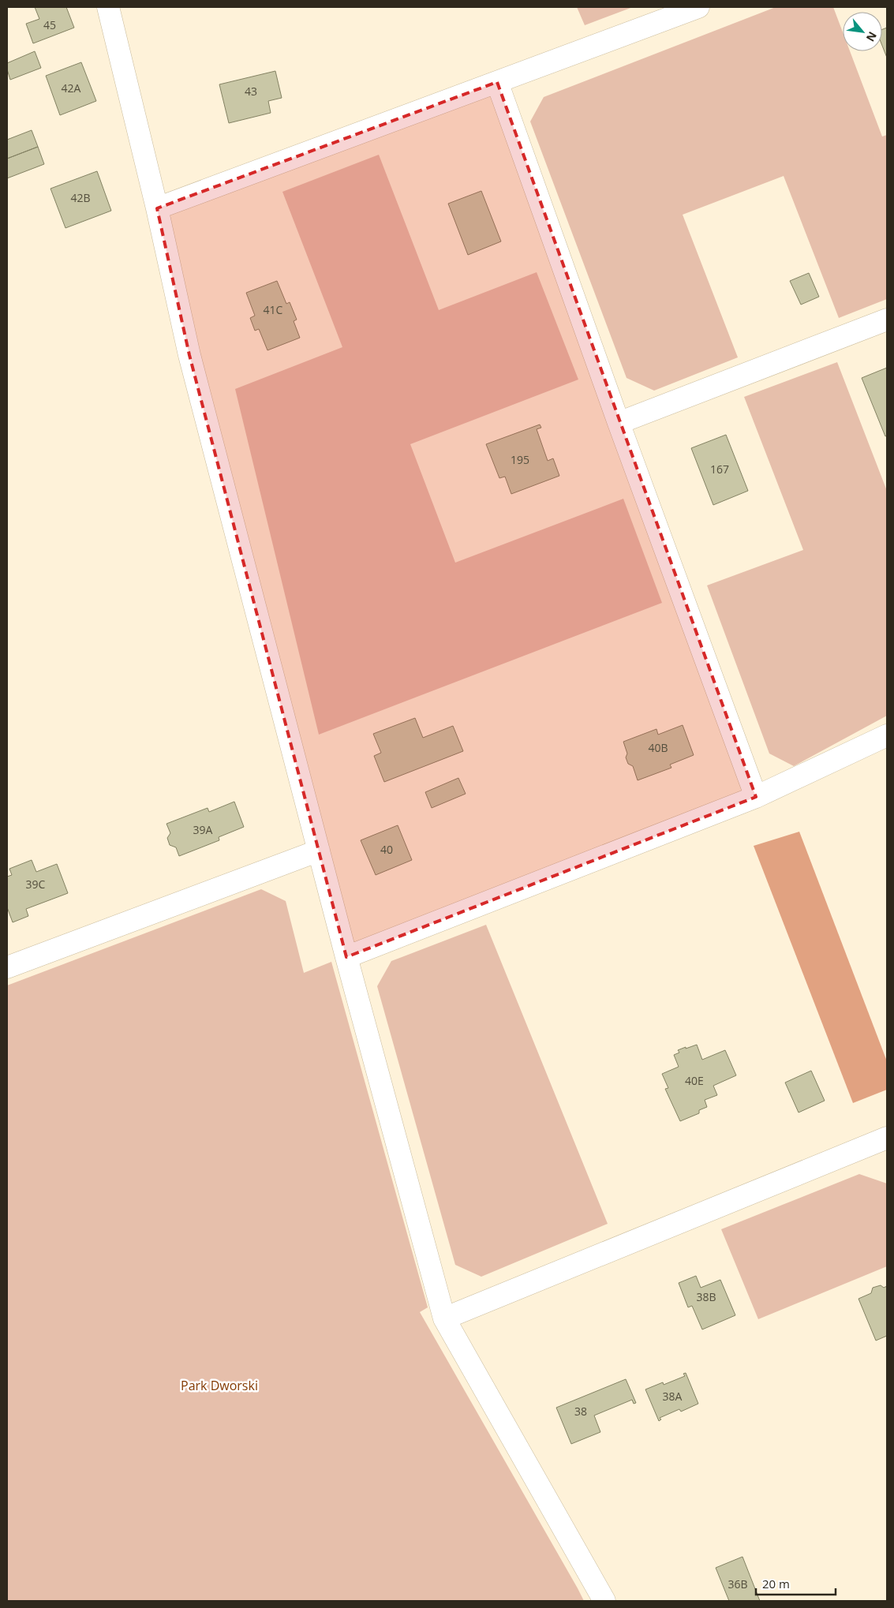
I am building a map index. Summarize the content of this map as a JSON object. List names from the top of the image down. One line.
{"parks":["Park Dworski"],"house_numbers":["45","42A","43","42B","41C","195","167","40B","39A","40","39C","40E","38B","38A","38","36B"],"scale_bar":"20 m","north":"bottom right"}
